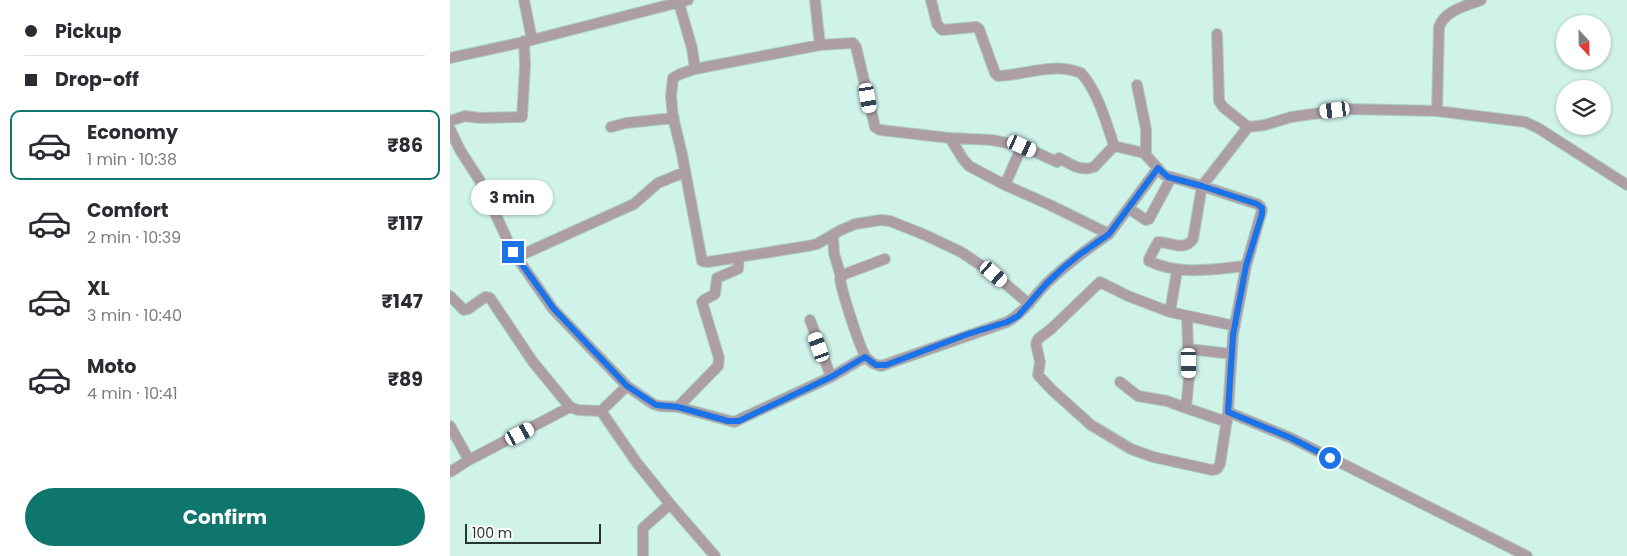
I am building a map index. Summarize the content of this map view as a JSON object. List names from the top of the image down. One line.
{"scale_bar":"100 m","north":"bottom","page":{"banner":["Pickup","Drop-off"],"list":[{"name":"Economy","note":"1 min · 10:38","value":"₹86"},{"name":"Comfort","note":"2 min · 10:39","value":"₹117"},{"name":"XL","note":"3 min · 10:40","value":"₹147"},{"name":"Moto","note":"4 min · 10:41","value":"₹89"}],"bubble":"3 min","buttons":"Confirm","scale":"100 m"}}
